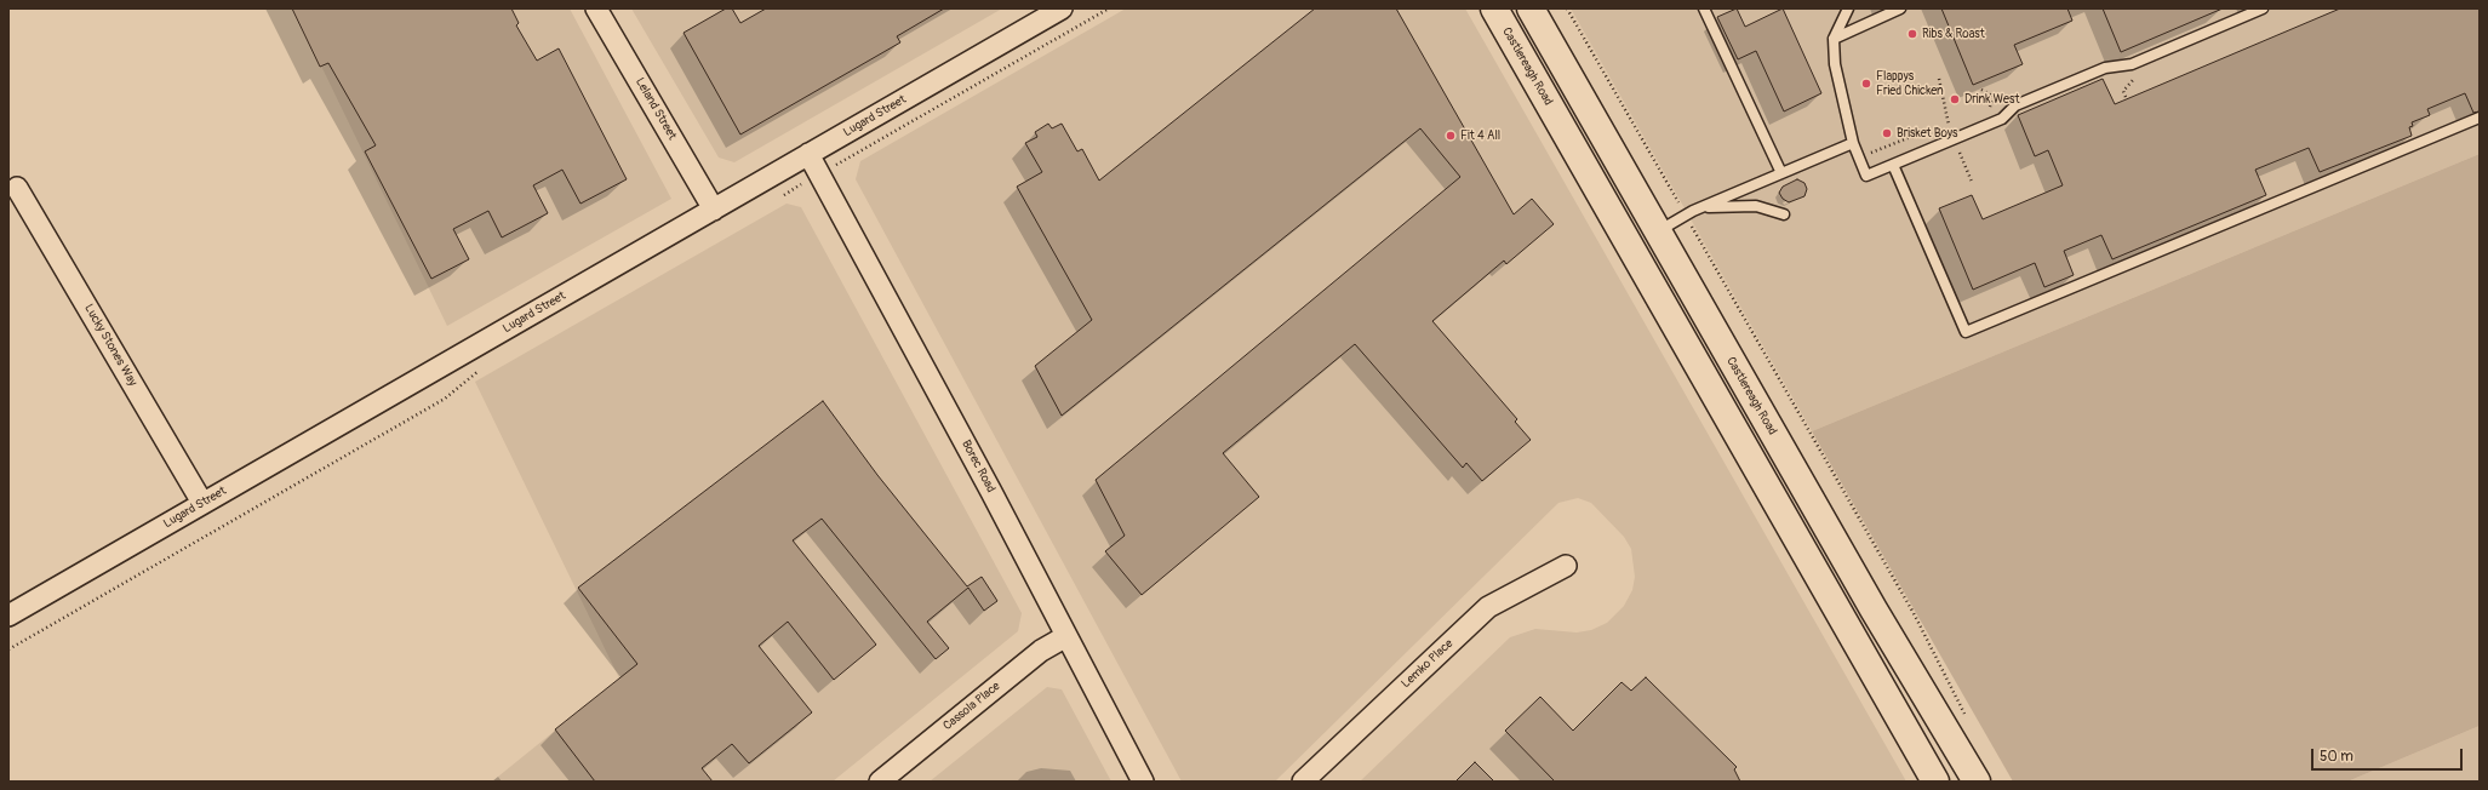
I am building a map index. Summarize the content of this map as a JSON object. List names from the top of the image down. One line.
{"streets":{"main road":["Castlereagh Road"],"street":["Leland Street","Lugard Street","Lucky Stones Way","Borec Road","Lemko Place","Cassola Place"]},"crossings":[["Leland Street","Lugard Street"],["Lugard Street","Lucky Stones Way"],["Lugard Street","Borec Road"],["Borec Road","Cassola Place"]],"places":["Ribs & Roast","Flappys Fried Chicken","Drink West","Brisket Boys","Fit 4 All"],"scale_bar":"50 m"}
